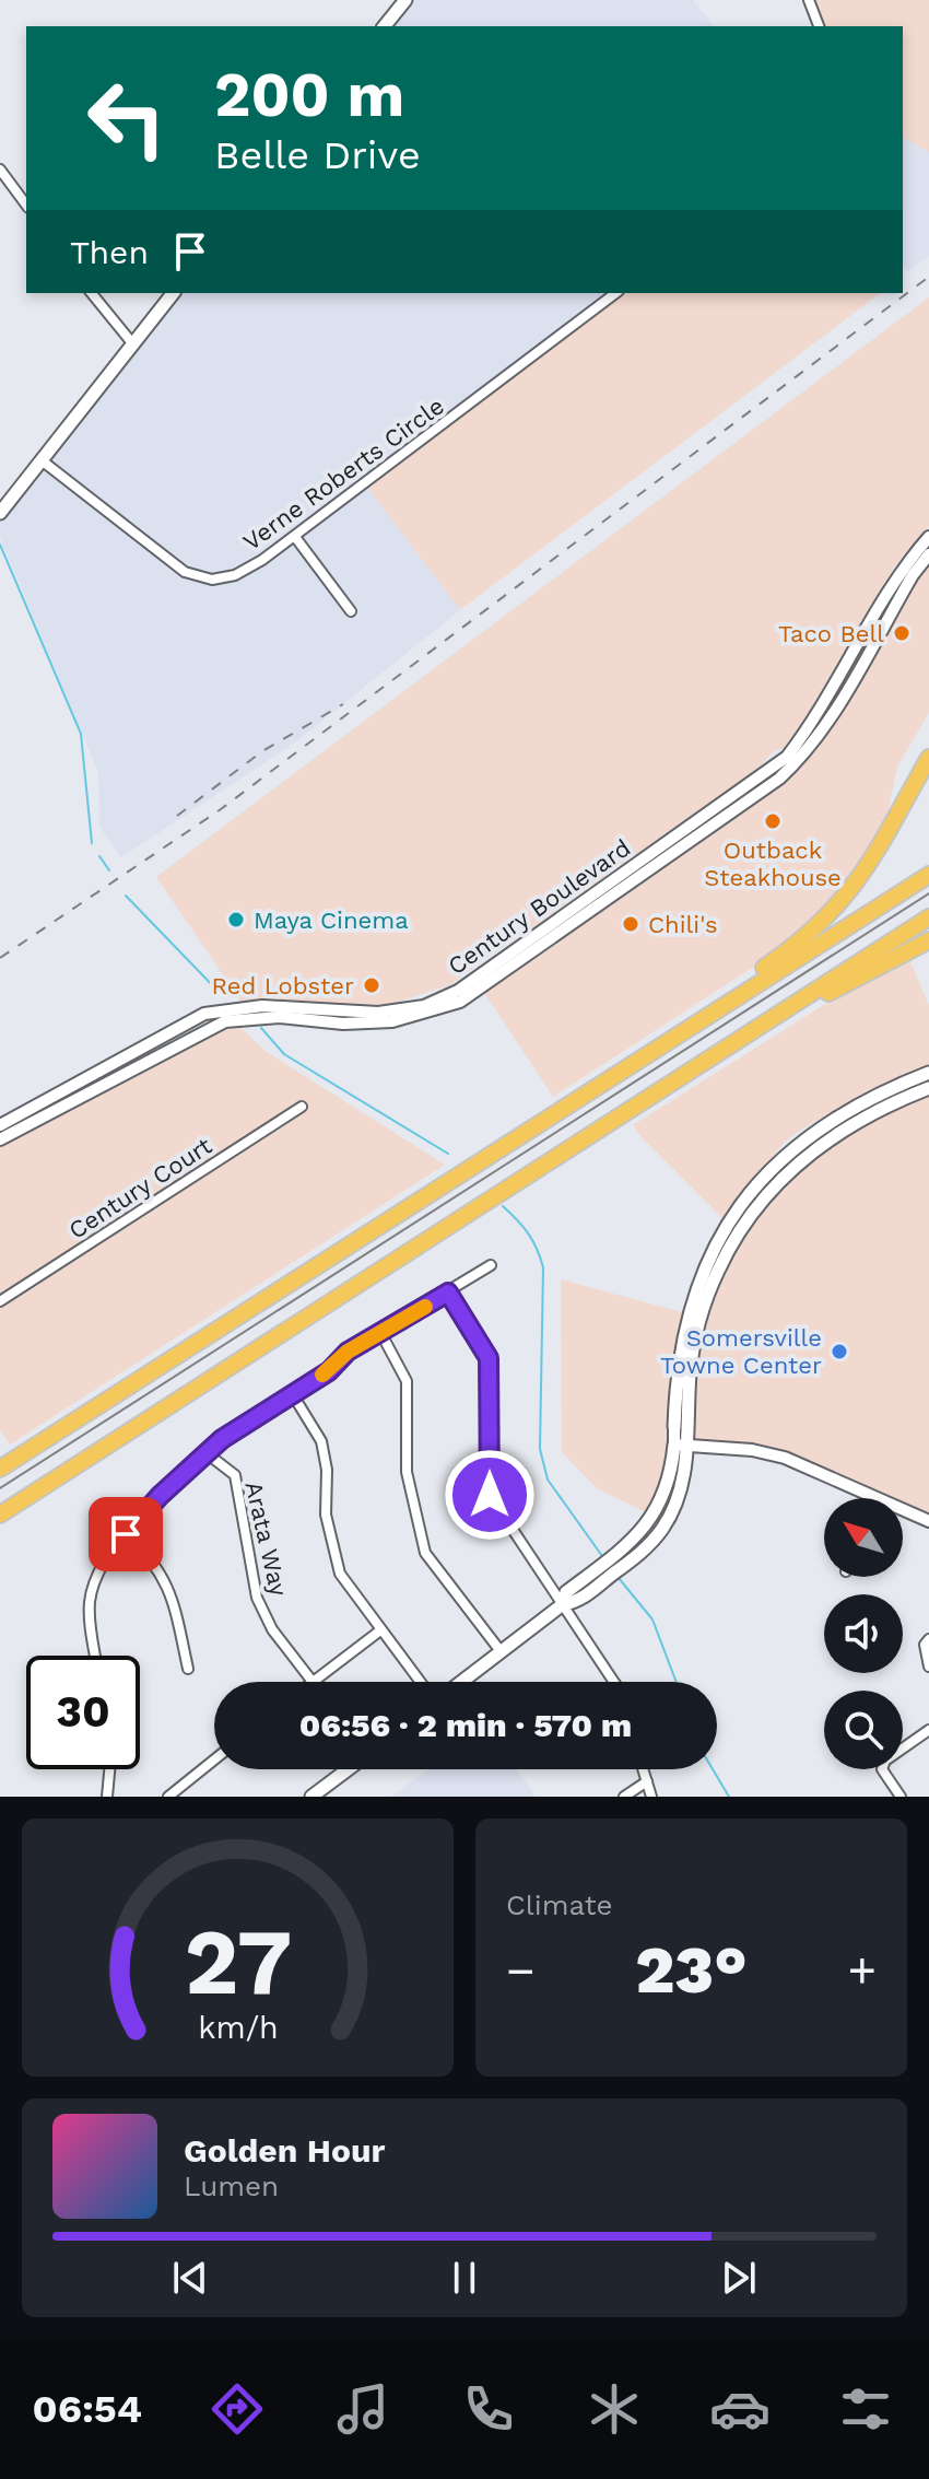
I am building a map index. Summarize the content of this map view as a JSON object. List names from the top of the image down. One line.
{"streets":{"street":["Verne Roberts Circle","Century Boulevard","Century Court","Arata Way"]},"places":["Taco Bell","Outback Steakhouse","Maya Cinema","Chili's","Red Lobster","Somersville Towne Center"],"north":"top left","page":{"turn":["200 m","Belle Drive"],"then":"Then","limit":"30","trip":"06:56 · 2 min · 570 m","tile":"Climate","heat":["−","23°","+"],"song":["Golden Hour","Lumen"],"tabs":"06:54","gauge":["27","km/h"]}}
